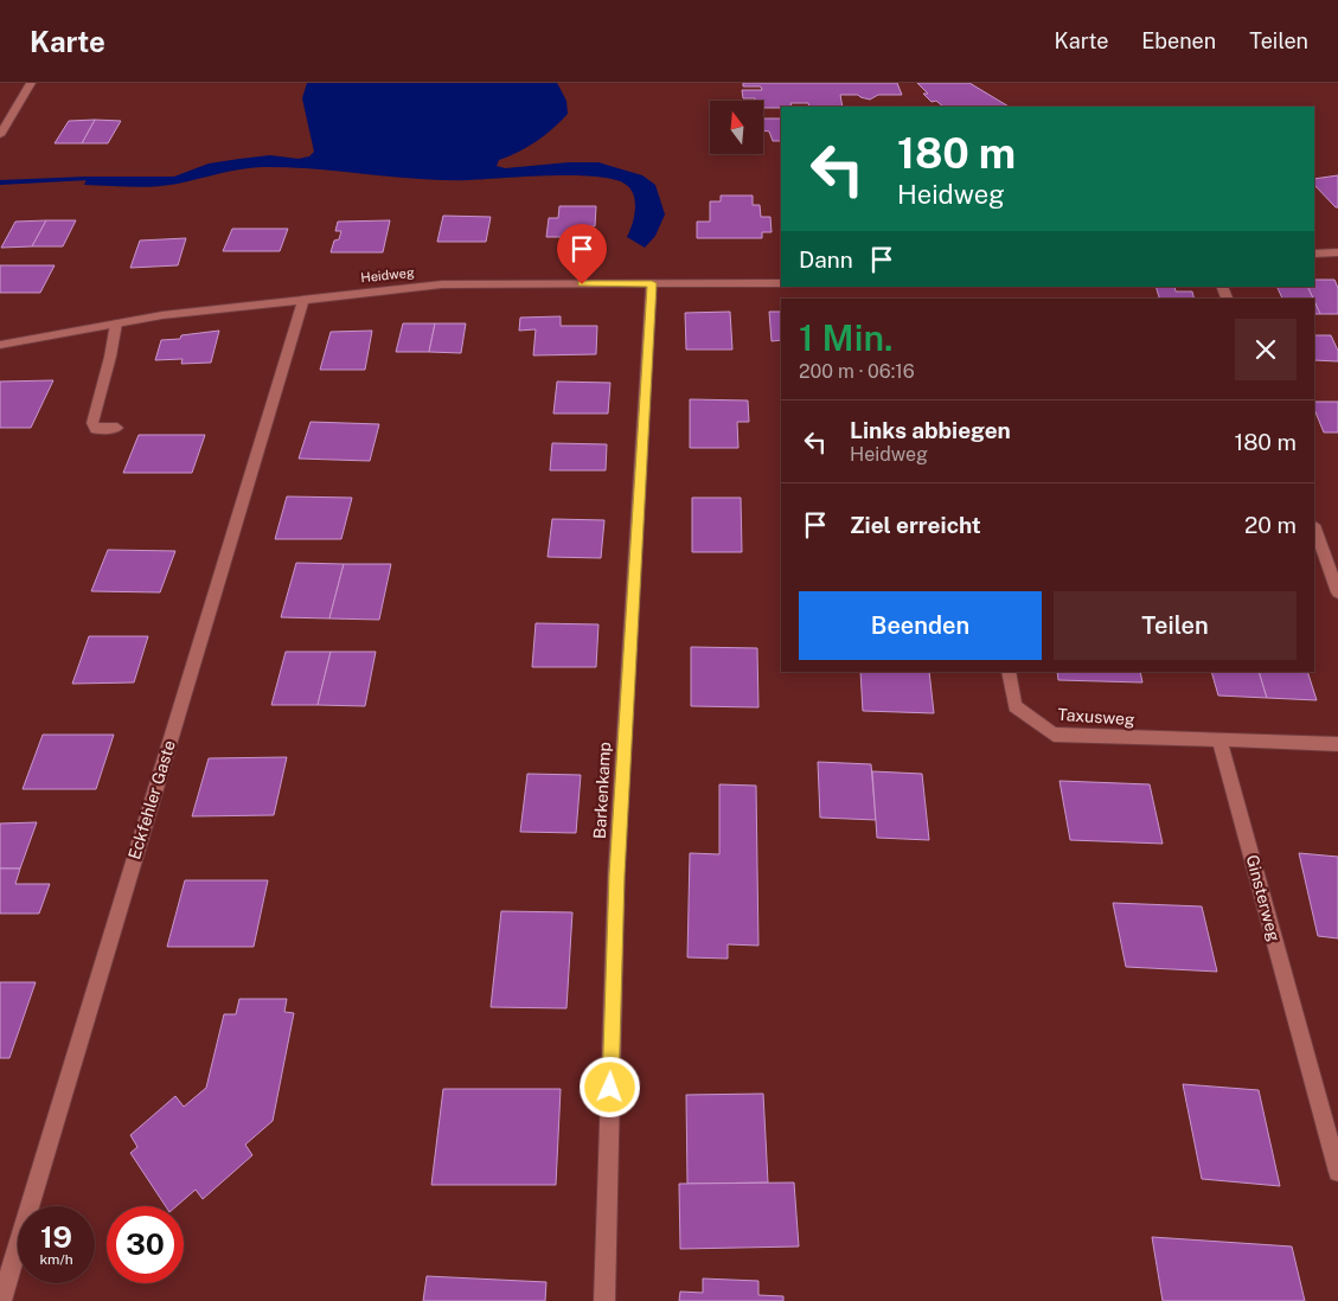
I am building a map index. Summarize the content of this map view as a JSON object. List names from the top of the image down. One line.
{"streets":{"street":["Heidweg","Taxusweg","Barkenkamp","Eckfehler Gaste","Ginsterweg"]},"crossings":[["Heidweg","Barkenkamp"],["Heidweg","Eckfehler Gaste"],["Taxusweg","Ginsterweg"]],"north":"top","page":{"header":"Karte","nav":["Karte","Ebenen","Teilen"],"turn":["180 m","Heidweg"],"then":"Dann","heading":["1 Min.","200 m · 06:16"],"list":[{"name":"Links abbiegen","note":"Heidweg","value":"180 m"},{"name":"Ziel erreicht","value":"20 m"}],"buttons":["Beenden","Teilen"],"speed":"19 km/h","limit":"30"}}
